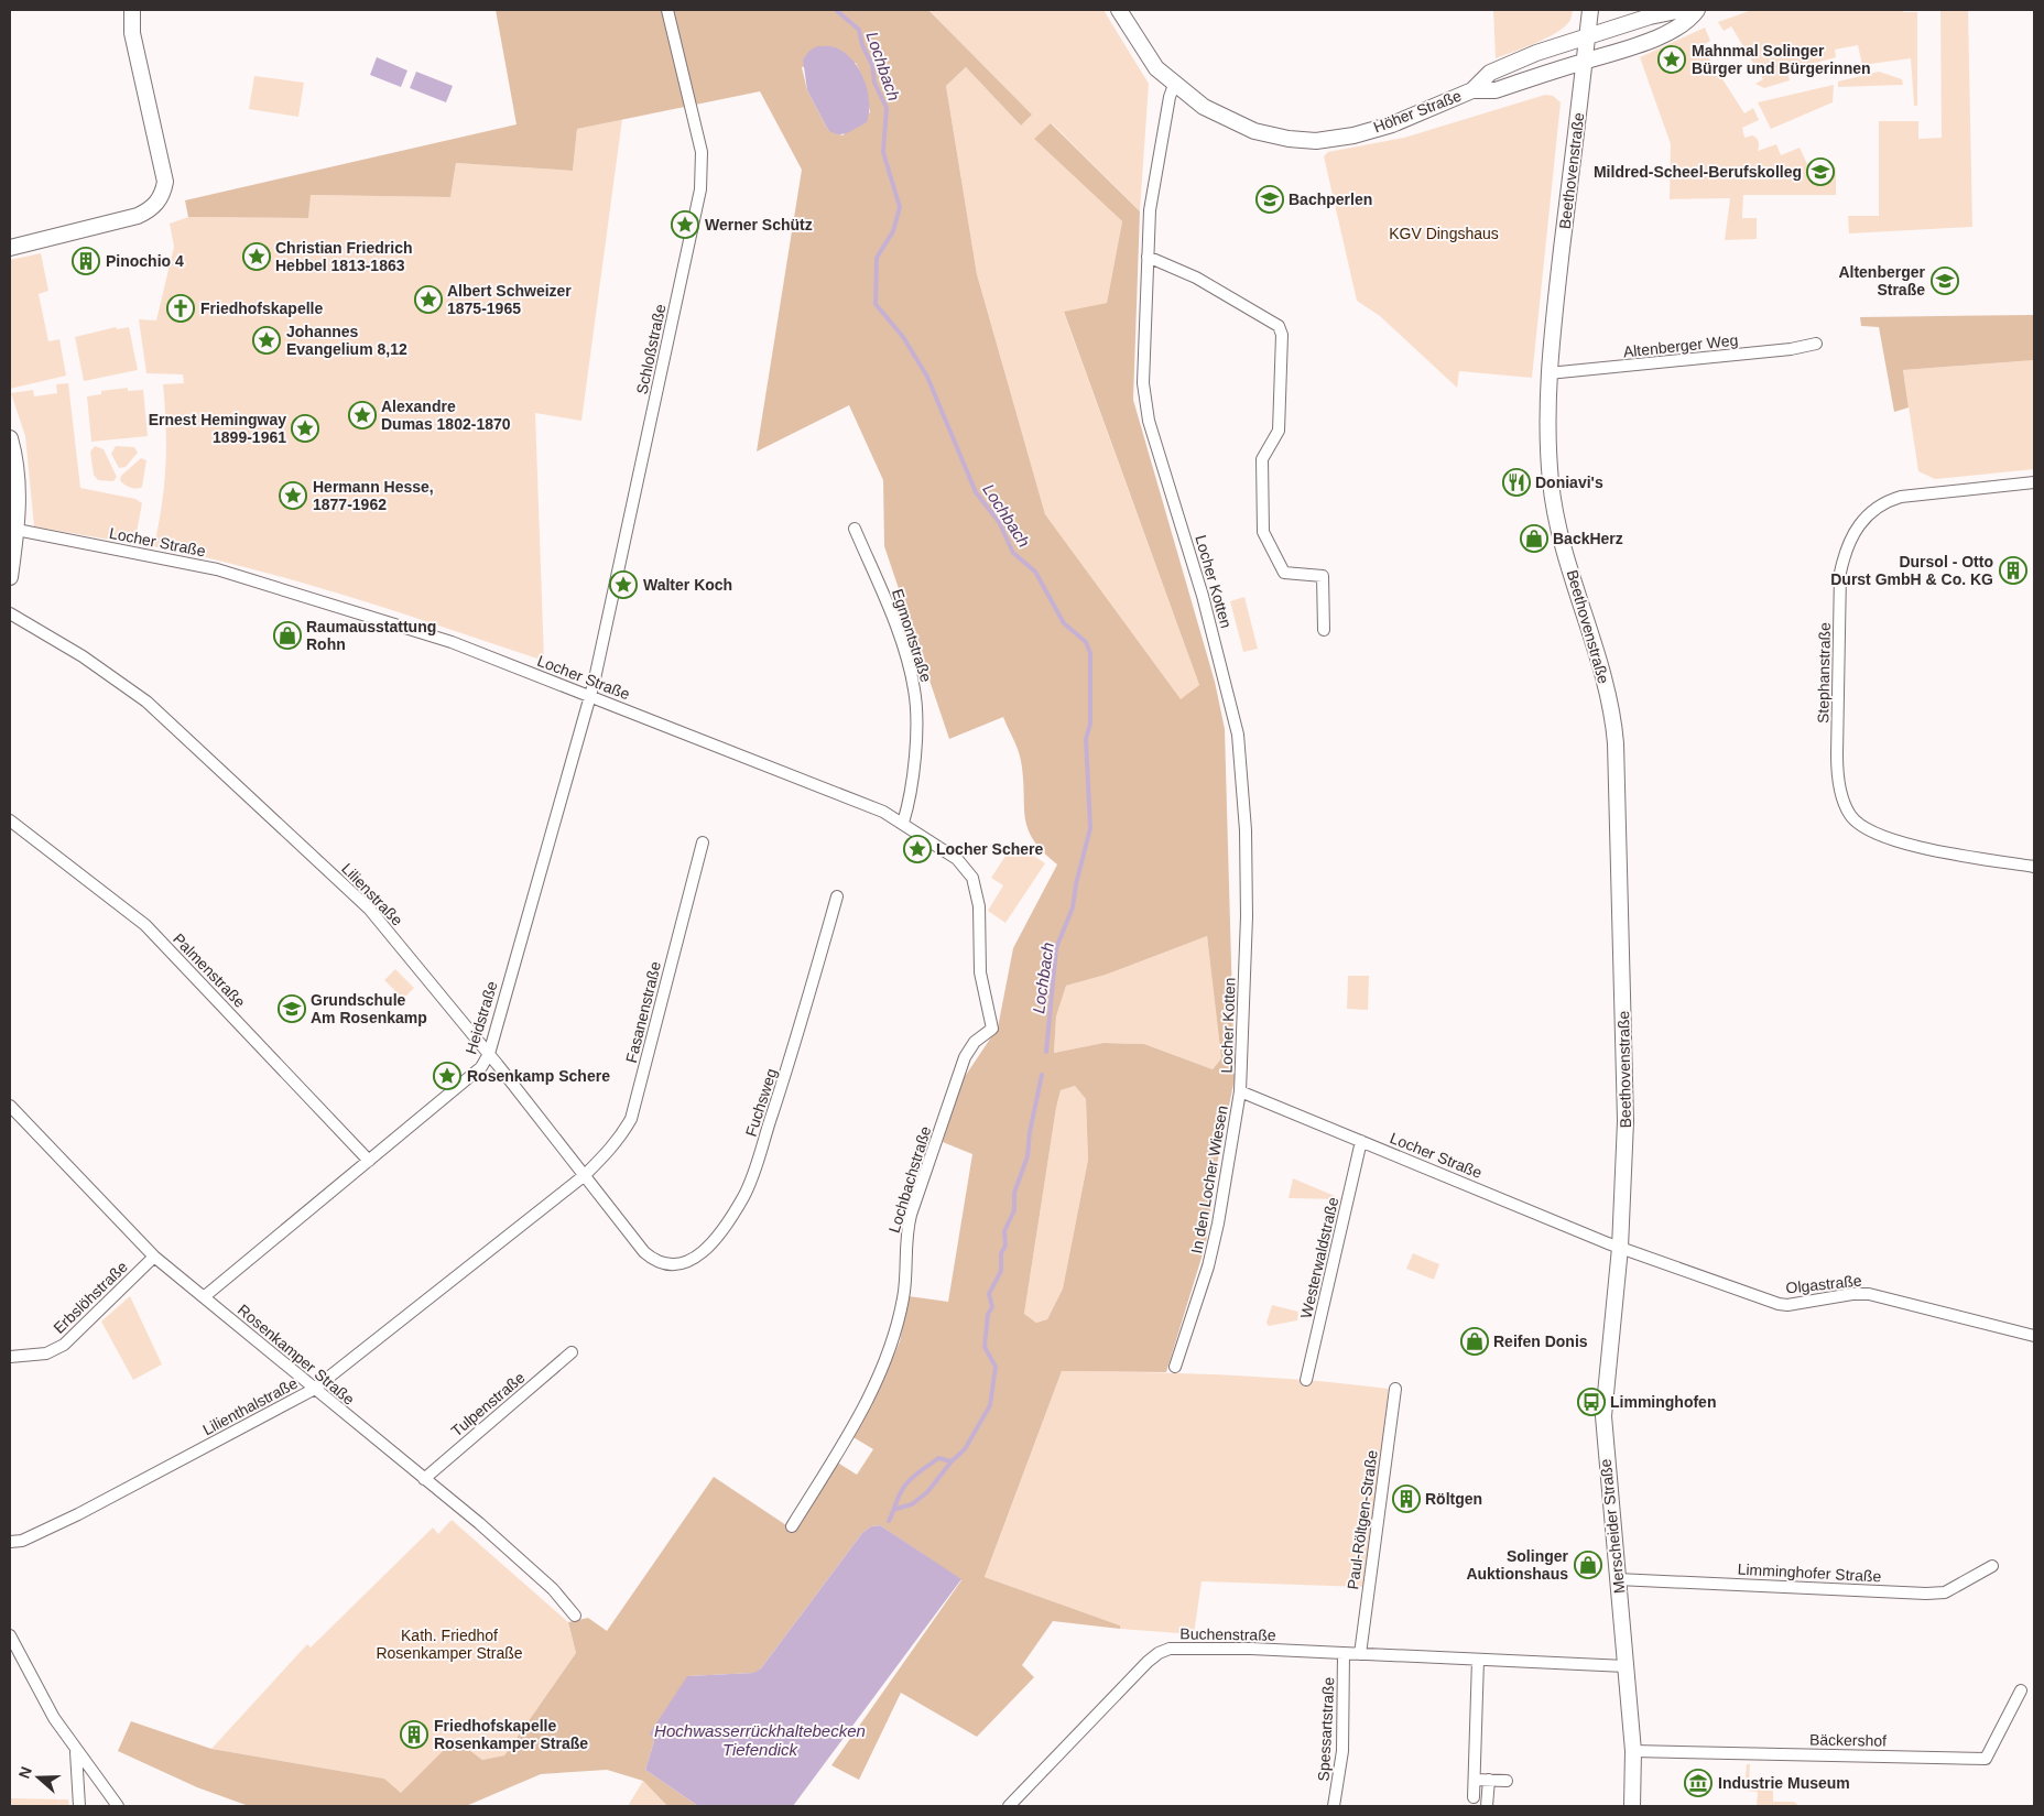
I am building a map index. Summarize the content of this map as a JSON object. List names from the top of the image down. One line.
{"streets":{"main road":["Höher Straße","Beethovenstraße","Merscheider Straße"],"street":["Altenberger Weg","Schloßstraße","Locher Straße","Locher Kotten","Egmontstraße","Stephanstraße","Lilienstraße","Palmenstraße","Fasanenstraße","Heidstraße","Fuchsweg","Lochbachstraße","In den Locher Wiesen","Westerwaldstraße","Olgastraße","Erbslöhstraße","Rosenkamper Straße","Tulpenstraße","Lilienthalstraße","Paul-Röltgen-Straße","Limminghofer Straße","Buchenstraße","Spessartstraße","Bäckershof"]},"crossings":[["Höher Straße","Beethovenstraße"],["Höher Straße","Locher Kotten"],["Beethovenstraße","Altenberger Weg"],["Beethovenstraße","Locher Straße"],["Beethovenstraße","Olgastraße"],["Beethovenstraße","Merscheider Straße"],["Schloßstraße","Locher Straße"],["Schloßstraße","Heidstraße"],["Locher Straße","Locher Kotten"],["Locher Straße","Egmontstraße"],["Locher Straße","Heidstraße"],["Locher Straße","Lochbachstraße"],["Locher Straße","In den Locher Wiesen"],["Locher Straße","Westerwaldstraße"],["Locher Straße","Olgastraße"],["Locher Straße","Merscheider Straße"],["Locher Kotten","In den Locher Wiesen"],["Lilienstraße","Fasanenstraße"],["Lilienstraße","Heidstraße"],["Lilienstraße","Fuchsweg"],["Lilienstraße","Lilienthalstraße"],["Palmenstraße","Heidstraße"],["Fasanenstraße","Lilienthalstraße"],["Heidstraße","Rosenkamper Straße"],["Olgastraße","Merscheider Straße"],["Erbslöhstraße","Rosenkamper Straße"],["Rosenkamper Straße","Tulpenstraße"],["Rosenkamper Straße","Lilienthalstraße"],["Paul-Röltgen-Straße","Buchenstraße"],["Merscheider Straße","Limminghofer Straße"],["Merscheider Straße","Buchenstraße"],["Merscheider Straße","Bäckershof"],["Buchenstraße","Spessartstraße"]],"water":["Lochbach","Hochwasserrückhaltebecken Tiefendick"],"parks":["KGV Dingshaus","Kath. Friedhof Rosenkamper Straße"],"places":{"place":["Mahnmal Solinger Bürger und Bürgerinnen","Werner Schütz","Christian Friedrich Hebbel 1813-1863","Albert Schweizer 1875-1965","Johannes Evangelium 8,12","Alexandre Dumas 1802-1870","Ernest Hemingway 1899-1961","Hermann Hesse, 1877-1962","Walter Koch","Locher Schere","Rosenkamp Schere"],"school or university":["Mildred-Scheel-Berufskolleg","Bachperlen","Altenberger Straße","Grundschule Am Rosenkamp"],"building":["Pinochio 4","Dursol - Otto Durst GmbH & Co. KG","Röltgen","Friedhofskapelle Rosenkamper Straße"],"church":["Friedhofskapelle"],"restaurant":["Doniavi's"],"shop":["BackHerz","Raumausstattung Rohn","Reifen Donis","Solinger Auktionshaus"],"bus stop":["Limminghofen"],"museum":["Industrie Museum"]},"north":"left"}
